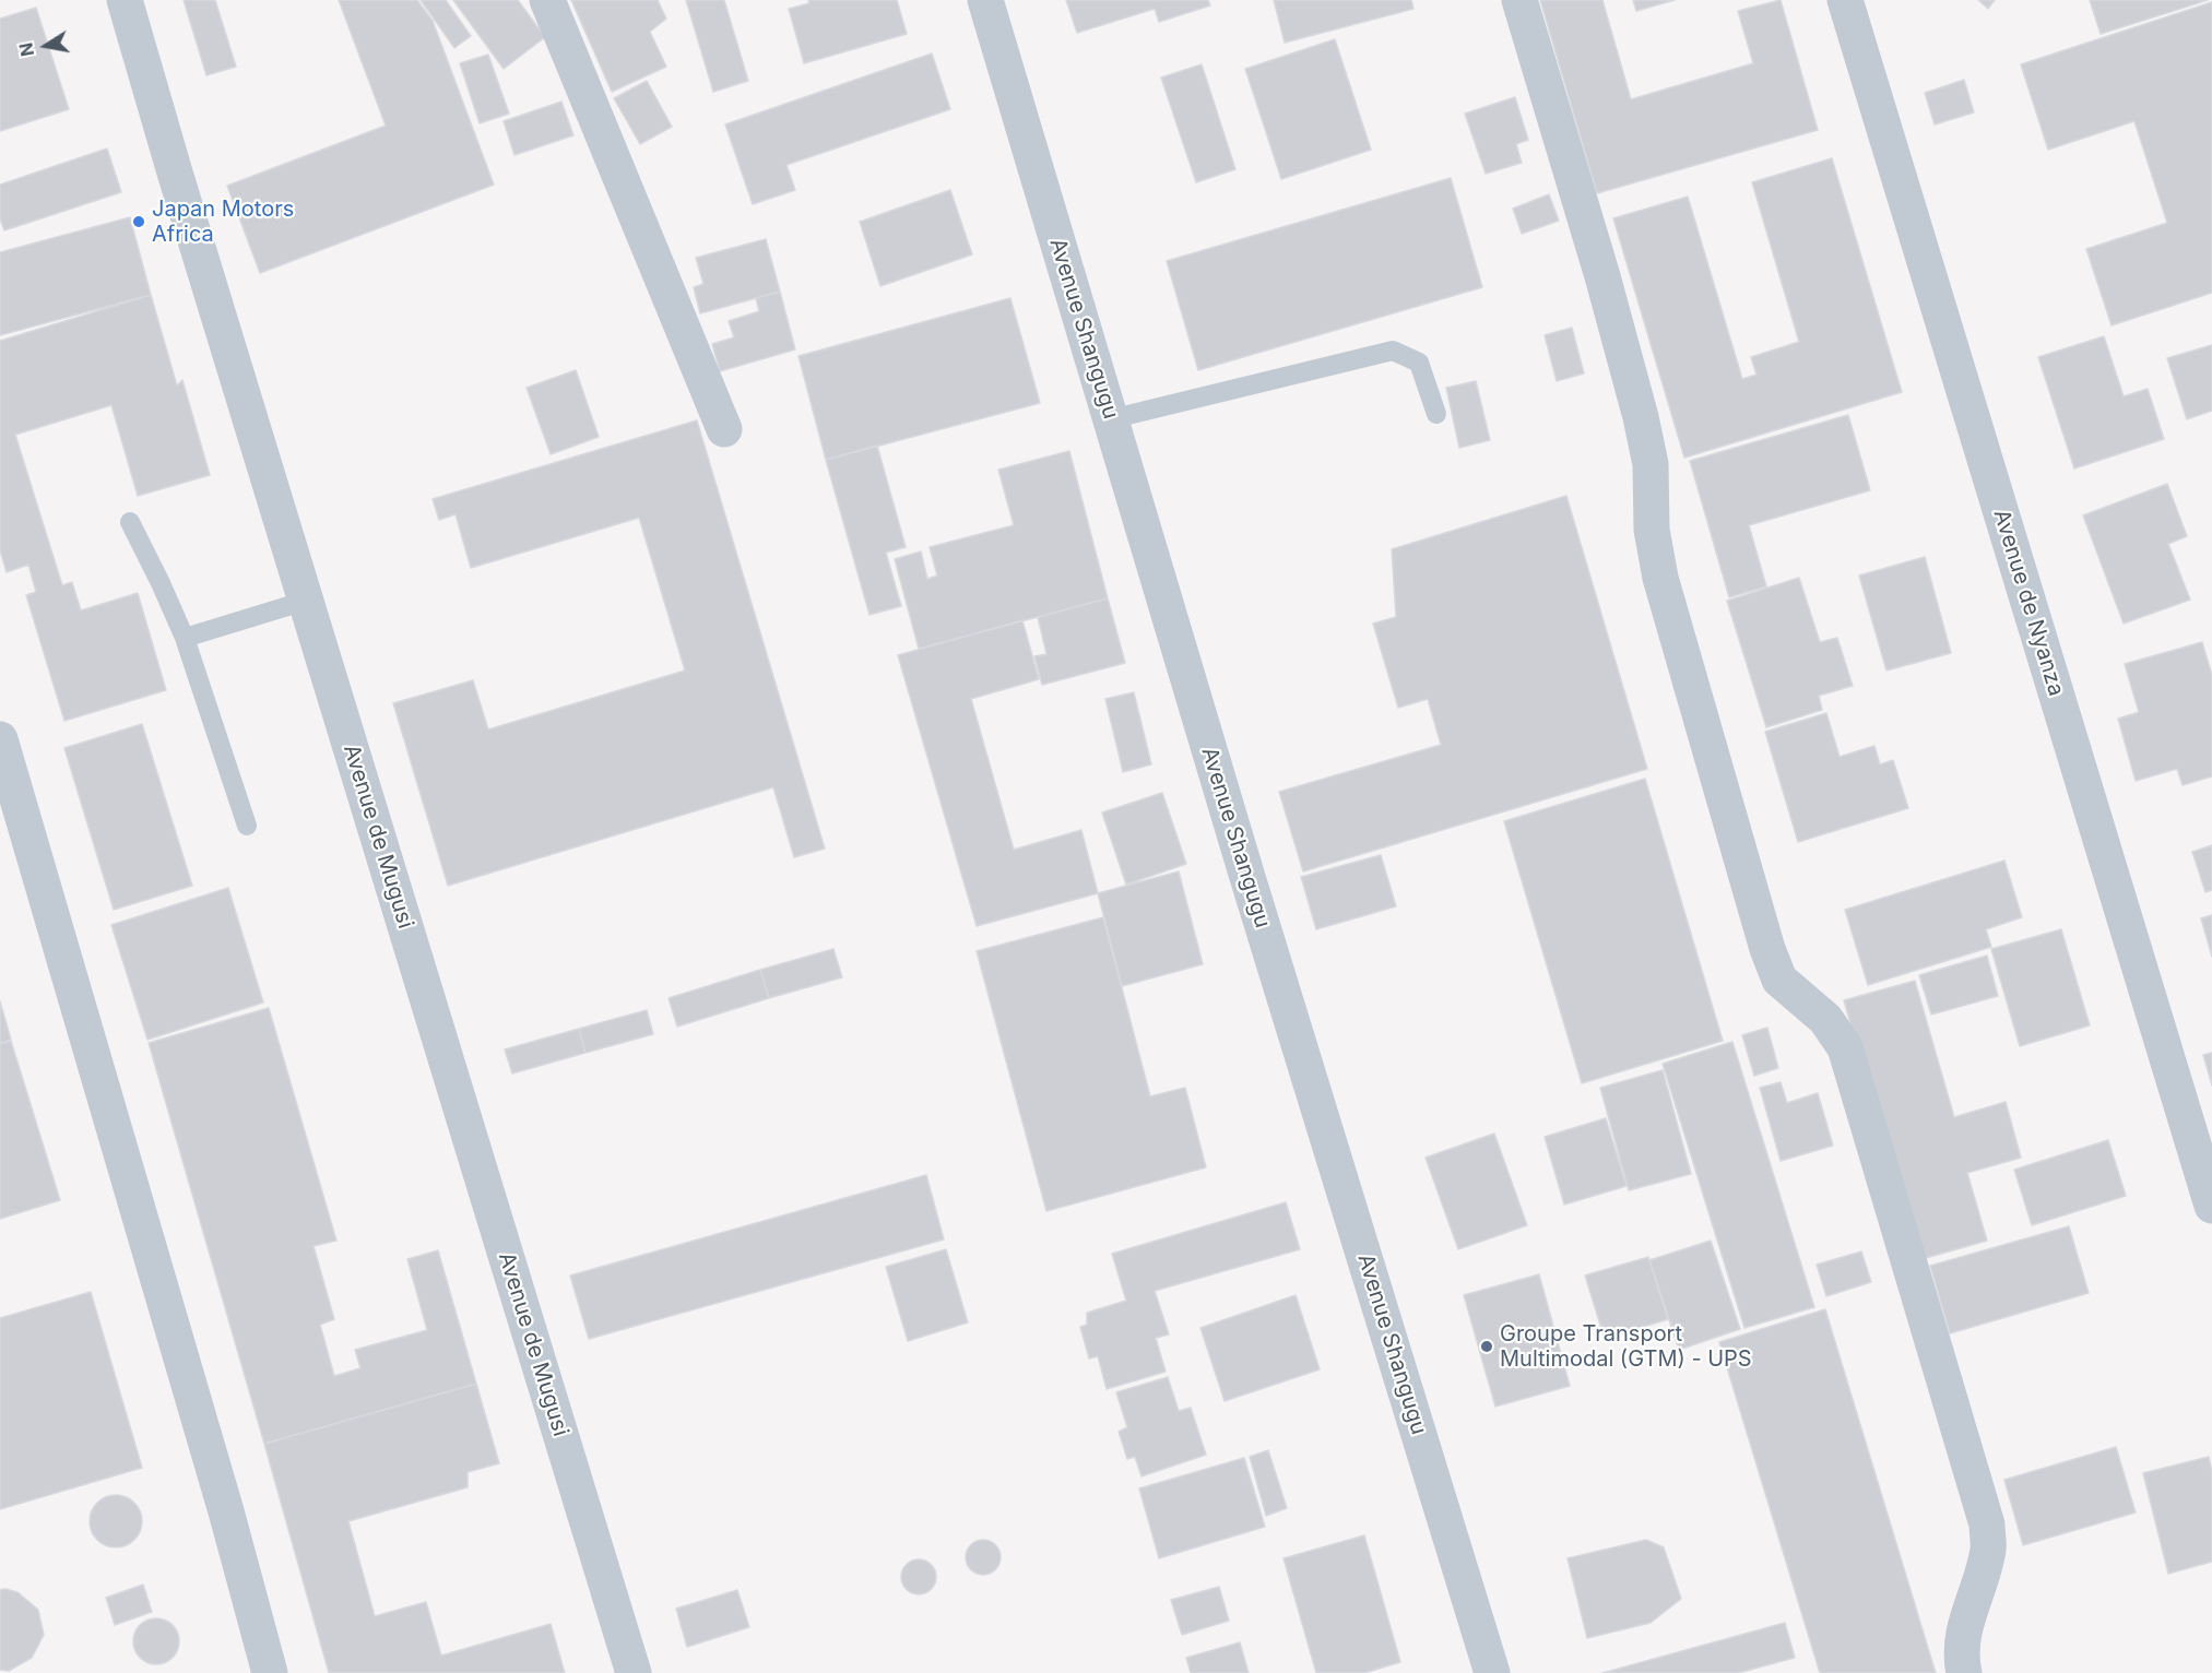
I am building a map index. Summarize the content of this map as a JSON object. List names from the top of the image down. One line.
{"streets":{"street":["Avenue Shangugu","Avenue de Nyanza","Avenue de Mugusi"]},"places":["Japan Motors Africa","Groupe Transport Multimodal (GTM) - UPS"],"north":"left"}
